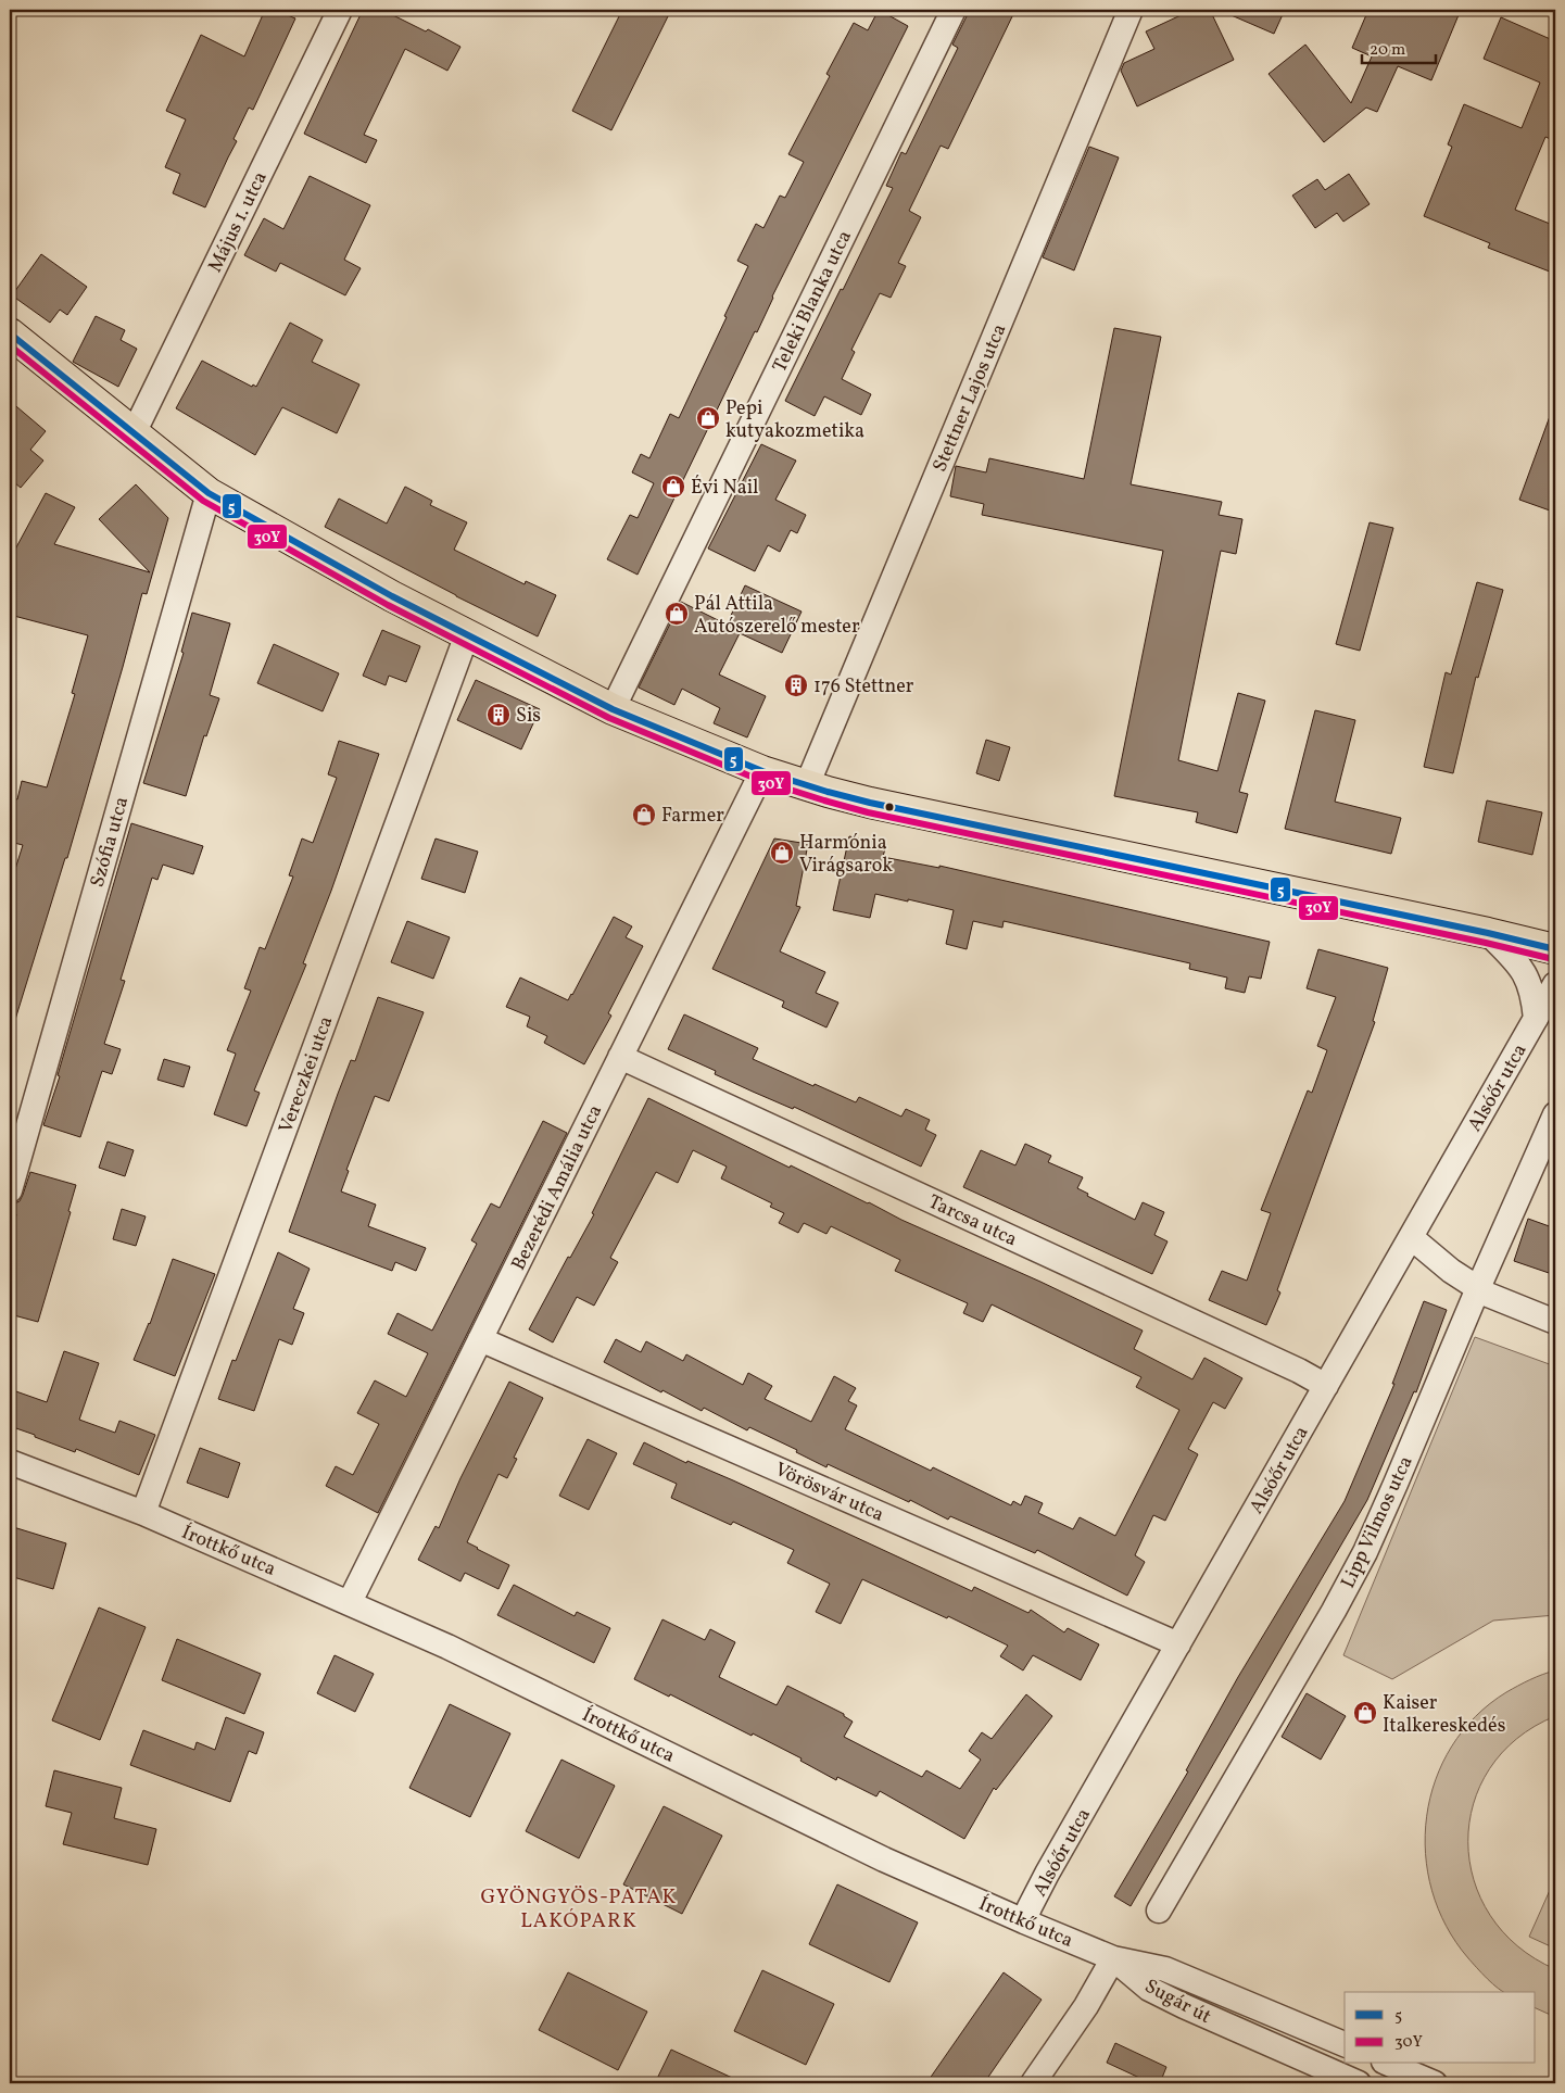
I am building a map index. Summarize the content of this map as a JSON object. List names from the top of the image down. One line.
{"streets":{"street":["Május 1. utca","Teleki Blanka utca","Stettner Lajos utca","Szófia utca","Vereczkei utca","Alsóőr utca","Bezerédi Amália utca","Tarcsa utca","Vörösvár utca","Lipp Vilmos utca","Írottkő utca","Sugár út"]},"crossings":[["Vereczkei utca","Írottkő utca"],["Alsóőr utca","Tarcsa utca"],["Alsóőr utca","Vörösvár utca"],["Alsóőr utca","Írottkő utca"],["Bezerédi Amália utca","Tarcsa utca"],["Bezerédi Amália utca","Vörösvár utca"],["Bezerédi Amália utca","Írottkő utca"],["Írottkő utca","Sugár út"]],"districts":["GYÖNGYÖS-PATAK LAKÓPARK"],"places":{"shop":["Pepi kutyakozmetika","Évi Nail","Pál Attila Autószerelő mester","Farmer","Harmónia Virágsarok","Kaiser Italkereskedés"],"building":["176 Stettner","Sis"]},"lines":["transit line 5","transit line 30Y"],"legend":["5","30Y"],"scale_bar":"20 m"}
